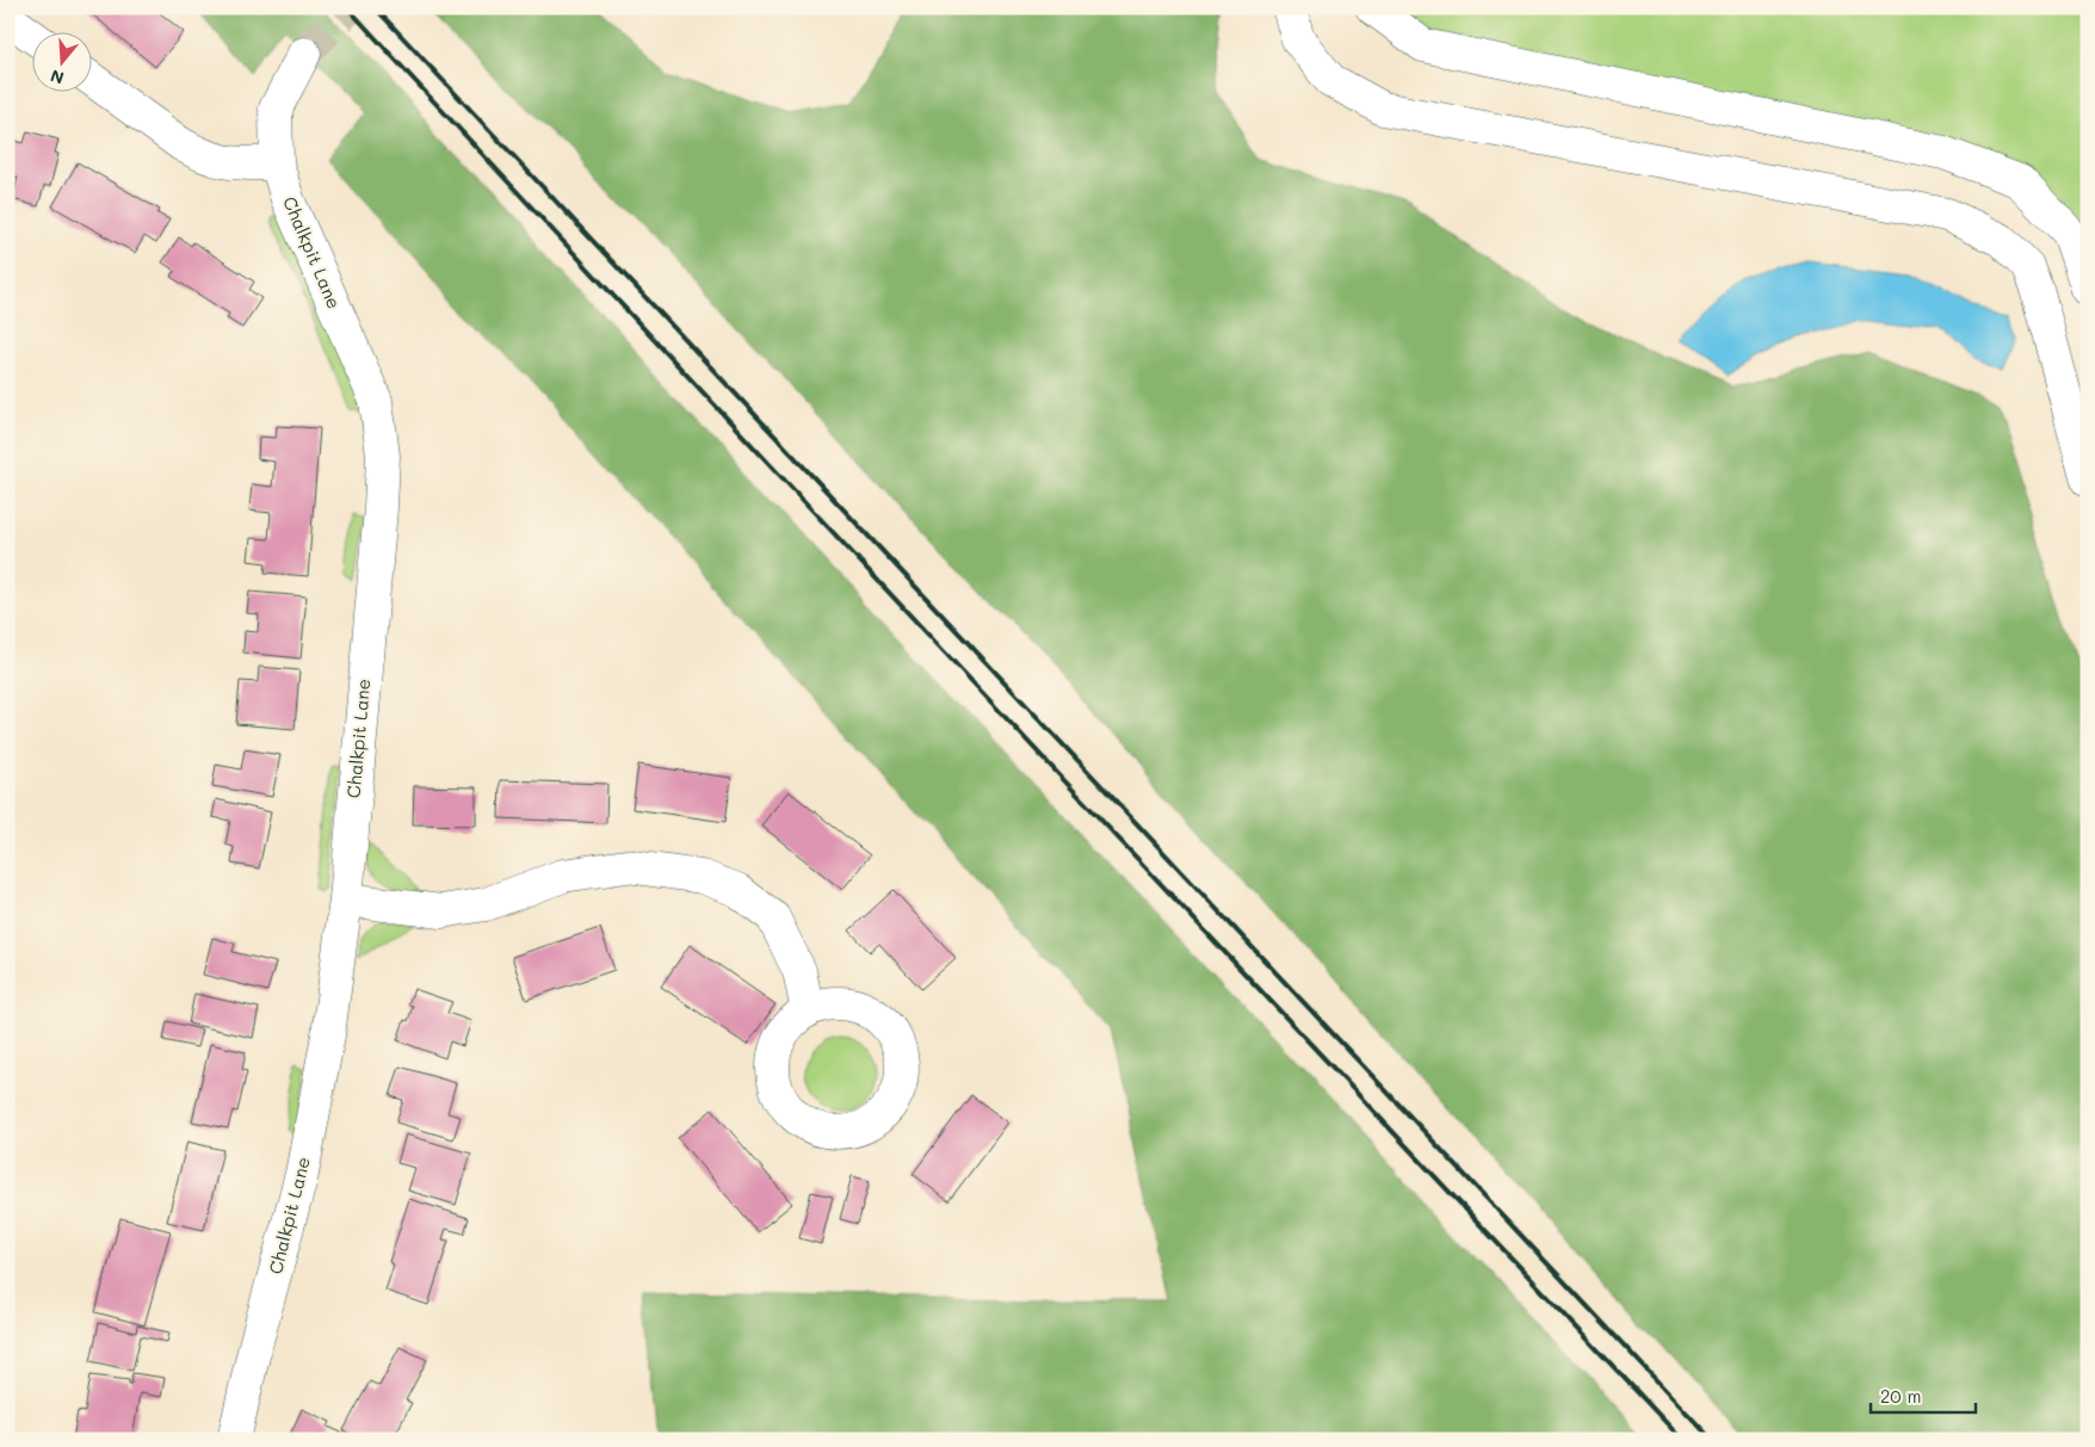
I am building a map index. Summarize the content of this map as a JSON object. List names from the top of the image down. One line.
{"streets":{"street":["Chalkpit Lane"]},"scale_bar":"20 m","north":"bottom"}
